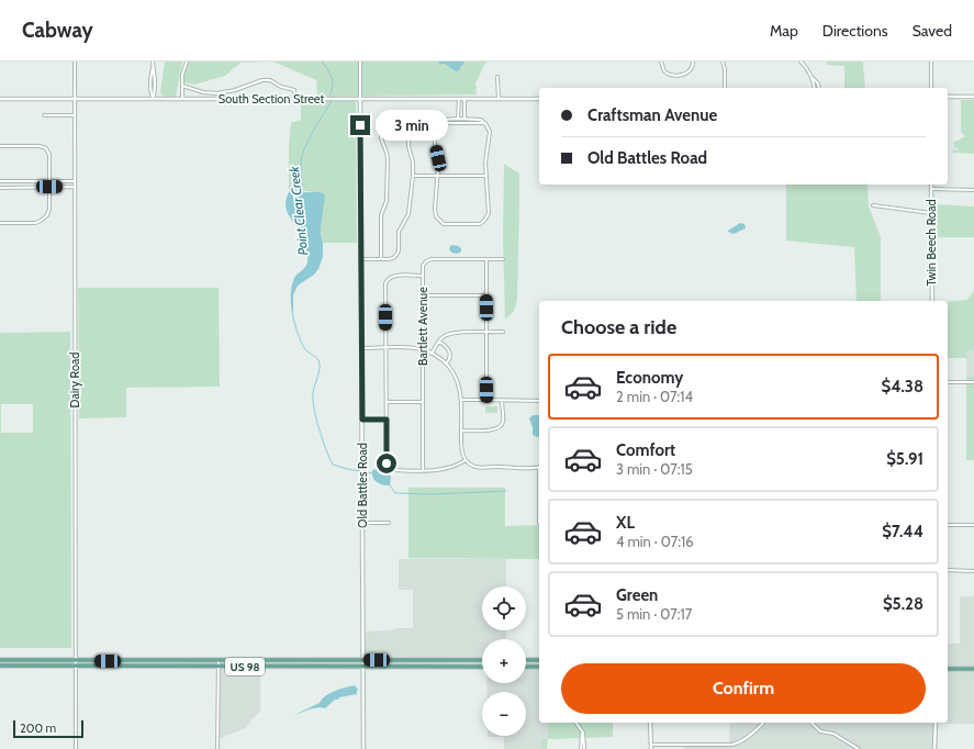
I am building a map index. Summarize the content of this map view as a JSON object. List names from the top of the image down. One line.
{"streets":{"main road":["US 98"],"street":["South Section Street","Twin Beech Road","Bartlett Avenue","Dairy Road","Old Battles Road"]},"crossings":[["South Section Street","Dairy Road"],["South Section Street","Old Battles Road"],["Dairy Road","US 98"],["Old Battles Road","US 98"]],"water":["Point Clear Creek"],"scale_bar":"200 m","page":{"header":"Cabway","nav":["Map","Directions","Saved"],"banner":["Craftsman Avenue","Old Battles Road"],"bubble":"3 min","heading":"Choose a ride","list":[{"name":"Economy","note":"2 min · 07:14","value":"$4.38"},{"name":"Comfort","note":"3 min · 07:15","value":"$5.91"},{"name":"XL","note":"4 min · 07:16","value":"$7.44"},{"name":"Green","note":"5 min · 07:17","value":"$5.28"}],"map_buttons":["+","−"],"buttons":"Confirm","scale":"200 m"}}
